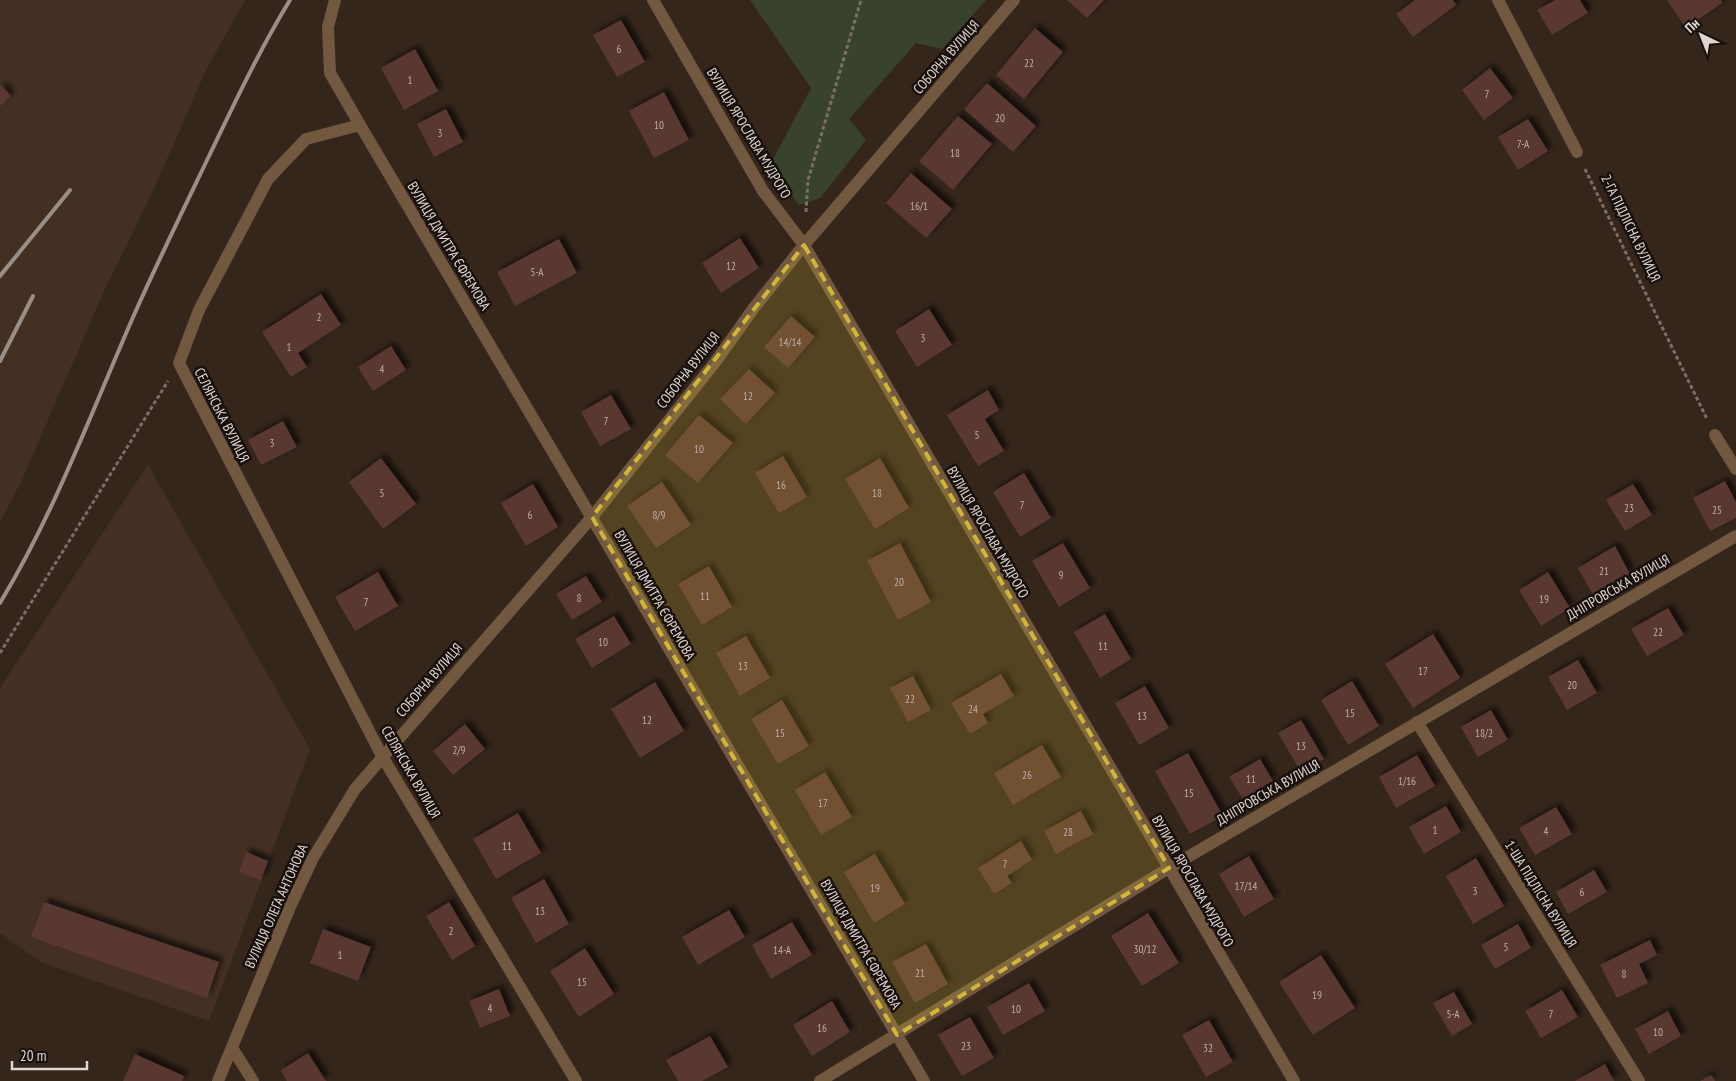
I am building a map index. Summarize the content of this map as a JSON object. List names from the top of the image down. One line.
{"streets":{"street":["СОБОРНА ВУЛИЦЯ","ВУЛИЦЯ ЯРОСЛАВА МУДРОГО","ВУЛИЦЯ ДМИТРА ЄФРЕМОВА","СЕЛЯНСЬКА ВУЛИЦЯ","ДНІПРОВСЬКА ВУЛИЦЯ","1-ША ПІДЛІСНА ВУЛИЦЯ","ВУЛИЦЯ ОЛЕГА АНТОНОВА"],"path":["2-ГА ПІДЛІСНА ВУЛИЦЯ"]},"crossings":[["СОБОРНА ВУЛИЦЯ","ВУЛИЦЯ ЯРОСЛАВА МУДРОГО"],["СОБОРНА ВУЛИЦЯ","ВУЛИЦЯ ДМИТРА ЄФРЕМОВА"],["СОБОРНА ВУЛИЦЯ","СЕЛЯНСЬКА ВУЛИЦЯ"],["СОБОРНА ВУЛИЦЯ","ВУЛИЦЯ ОЛЕГА АНТОНОВА"],["ВУЛИЦЯ ЯРОСЛАВА МУДРОГО","ДНІПРОВСЬКА ВУЛИЦЯ"],["ВУЛИЦЯ ДМИТРА ЄФРЕМОВА","ДНІПРОВСЬКА ВУЛИЦЯ"],["СЕЛЯНСЬКА ВУЛИЦЯ","ВУЛИЦЯ ОЛЕГА АНТОНОВА"],["ДНІПРОВСЬКА ВУЛИЦЯ","1-ША ПІДЛІСНА ВУЛИЦЯ"]],"house_numbers":["6","22","1","7","20","10","3","7-А","18","16/1","12","5-А","2","3","14/14","1","4","12","7","5","3","10","16","5","18","7","23","25","6","8/9","21","9","20","11","8","19","7","22","10","11","13","17","20","22","24","15","13","12","15","18/2","13","2/9","26","11","1/16","15","17","1","4","28","11","7","17/14","19","3","6","13","2","5","30/12","14-А","1","21","8","15","19","4","10","5-А","7","16","10","23","32"],"scale_bar":"20 m","north":"top left"}
